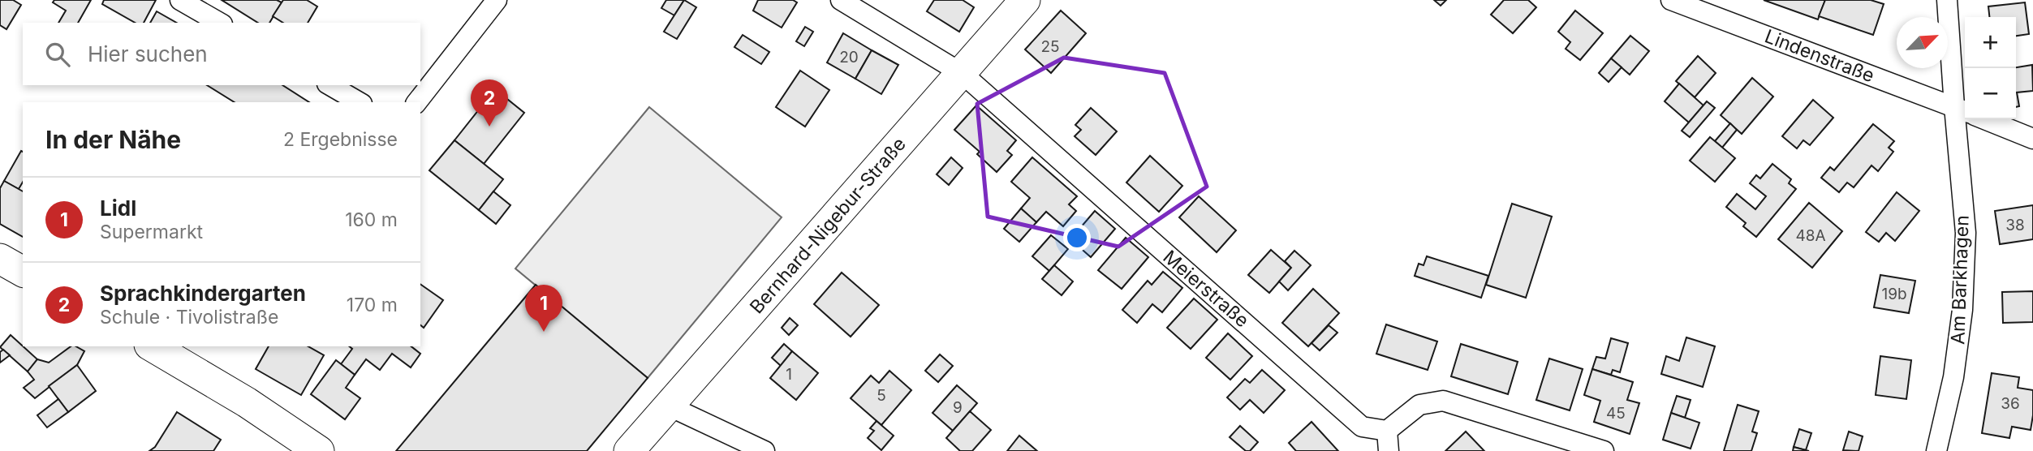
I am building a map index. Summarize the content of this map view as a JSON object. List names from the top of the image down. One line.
{"streets":{"main road":["Bernhard-Nigebur-Straße"],"street":["Lindenstraße","Am Barkhagen","Meierstraße"]},"crossings":[["Lindenstraße","Am Barkhagen"],["Bernhard-Nigebur-Straße","Meierstraße"]],"house_numbers":["25","20","38","48A","19b","1","5","36","9","45"],"north":"top right","page":{"map_buttons":["+","−"],"search":"Hier suchen","pins":["2","1"],"heading":["In der Nähe","2 Ergebnisse"],"list":[{"mark":"1","name":"Lidl","note":"Supermarkt","value":"160 m"},{"mark":"2","name":"Sprachkindergarten","note":"Schule · Tivolistraße","value":"170 m"}]}}
